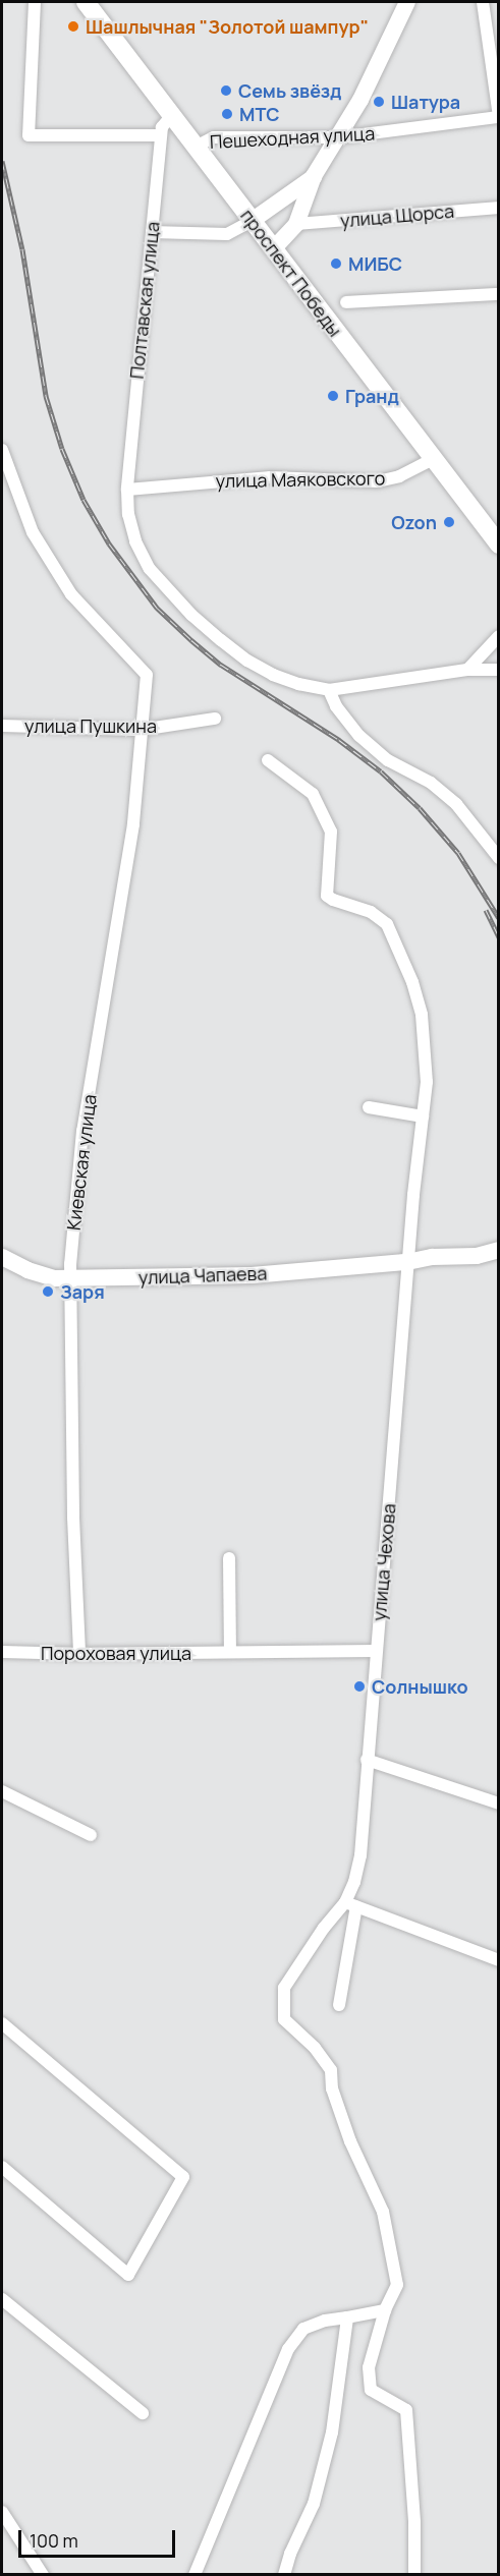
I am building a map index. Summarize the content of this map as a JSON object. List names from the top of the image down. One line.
{"streets":{"main road":["проспект Победы","улица Чапаева"],"street":["Пешеходная улица","улица Щорса","Полтавская улица","улица Маяковского","улица Пушкина","Киевская улица","улица Чехова","Пороховая улица"]},"crossings":[["Пешеходная улица","проспект Победы"],["проспект Победы","Полтавская улица"],["проспект Победы","улица Маяковского"],["Полтавская улица","улица Маяковского"],["улица Пушкина","Киевская улица"],["Киевская улица","улица Чапаева"],["Киевская улица","Пороховая улица"],["улица Чапаева","улица Чехова"],["улица Чехова","Пороховая улица"]],"places":["Шашлычная \"Золотой шампур\"","Семь звёзд","Шатура","МТС","МИБС","Гранд","Ozon","Заря","Солнышко"],"scale_bar":"100 m"}
